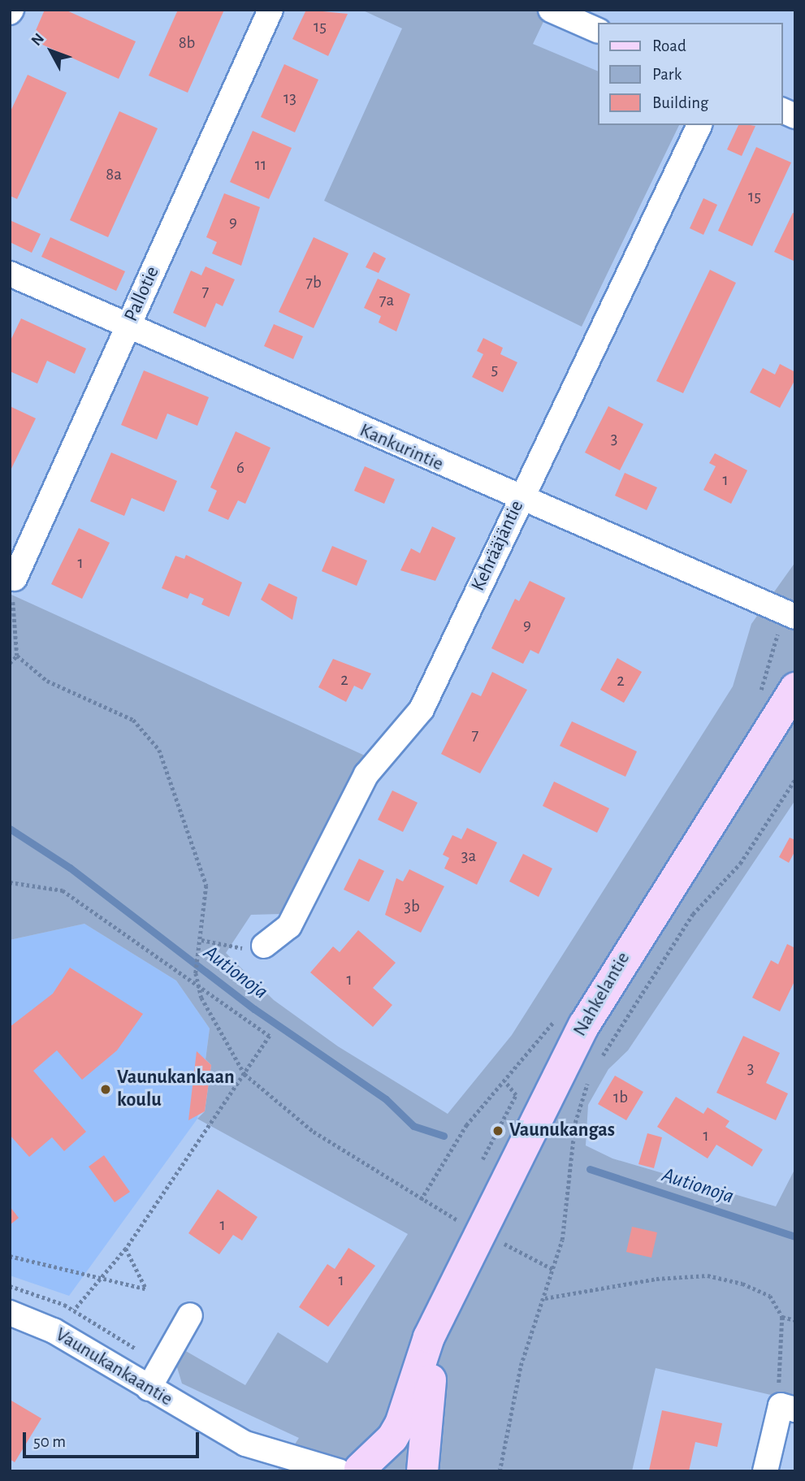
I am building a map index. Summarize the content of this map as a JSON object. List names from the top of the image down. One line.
{"streets":{"main road":["Nahkelantie"],"street":["Pallotie","Kankurintie","Kehrääjäntie","Vaunukankaantie"]},"crossings":[["Pallotie","Kankurintie"],["Kankurintie","Kehrääjäntie"],["Nahkelantie","Vaunukankaantie"]],"water":["Autionoja"],"places":["Vaunukankaan koulu","Vaunukangas"],"house_numbers":["15","8b","13","11","8a","15","9","7b","7","7a","5","3","6","1","1","9","2","2","7","3a","3b","1","3","1b","1","1","1"],"legend":["Road","Park","Building"],"scale_bar":"50 m","north":"top left"}
